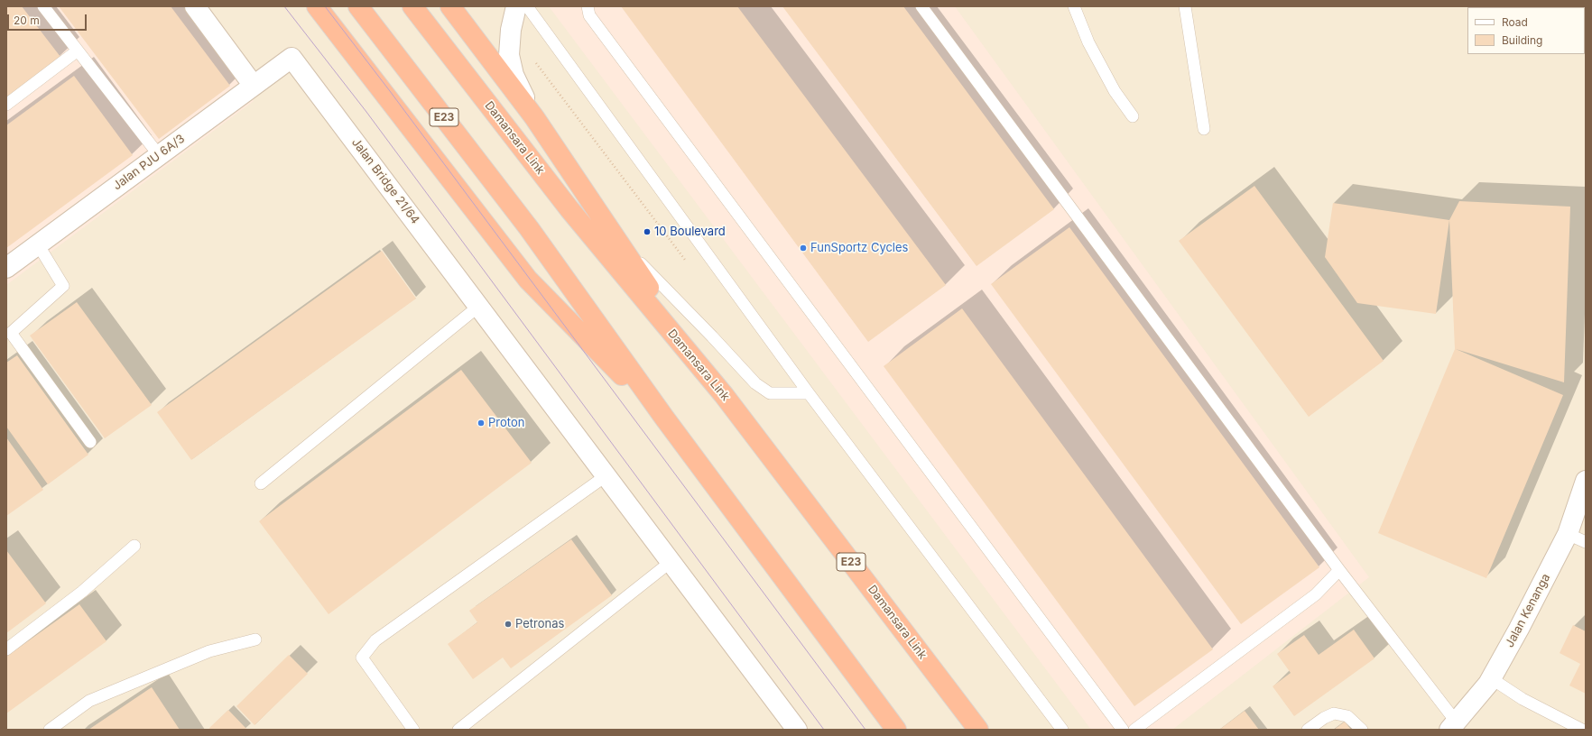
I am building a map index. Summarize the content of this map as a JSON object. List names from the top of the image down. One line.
{"streets":{"highway":["E23","Damansara Link"],"street":["Jalan PJU 6A/3","Jalan Bridge 21/64","Jalan Kenanga"]},"crossings":[["Jalan PJU 6A/3","Jalan Bridge 21/64"]],"places":["10 Boulevard","FunSportz Cycles","Proton","Petronas"],"legend":["Road","Building"],"scale_bar":"20 m"}
